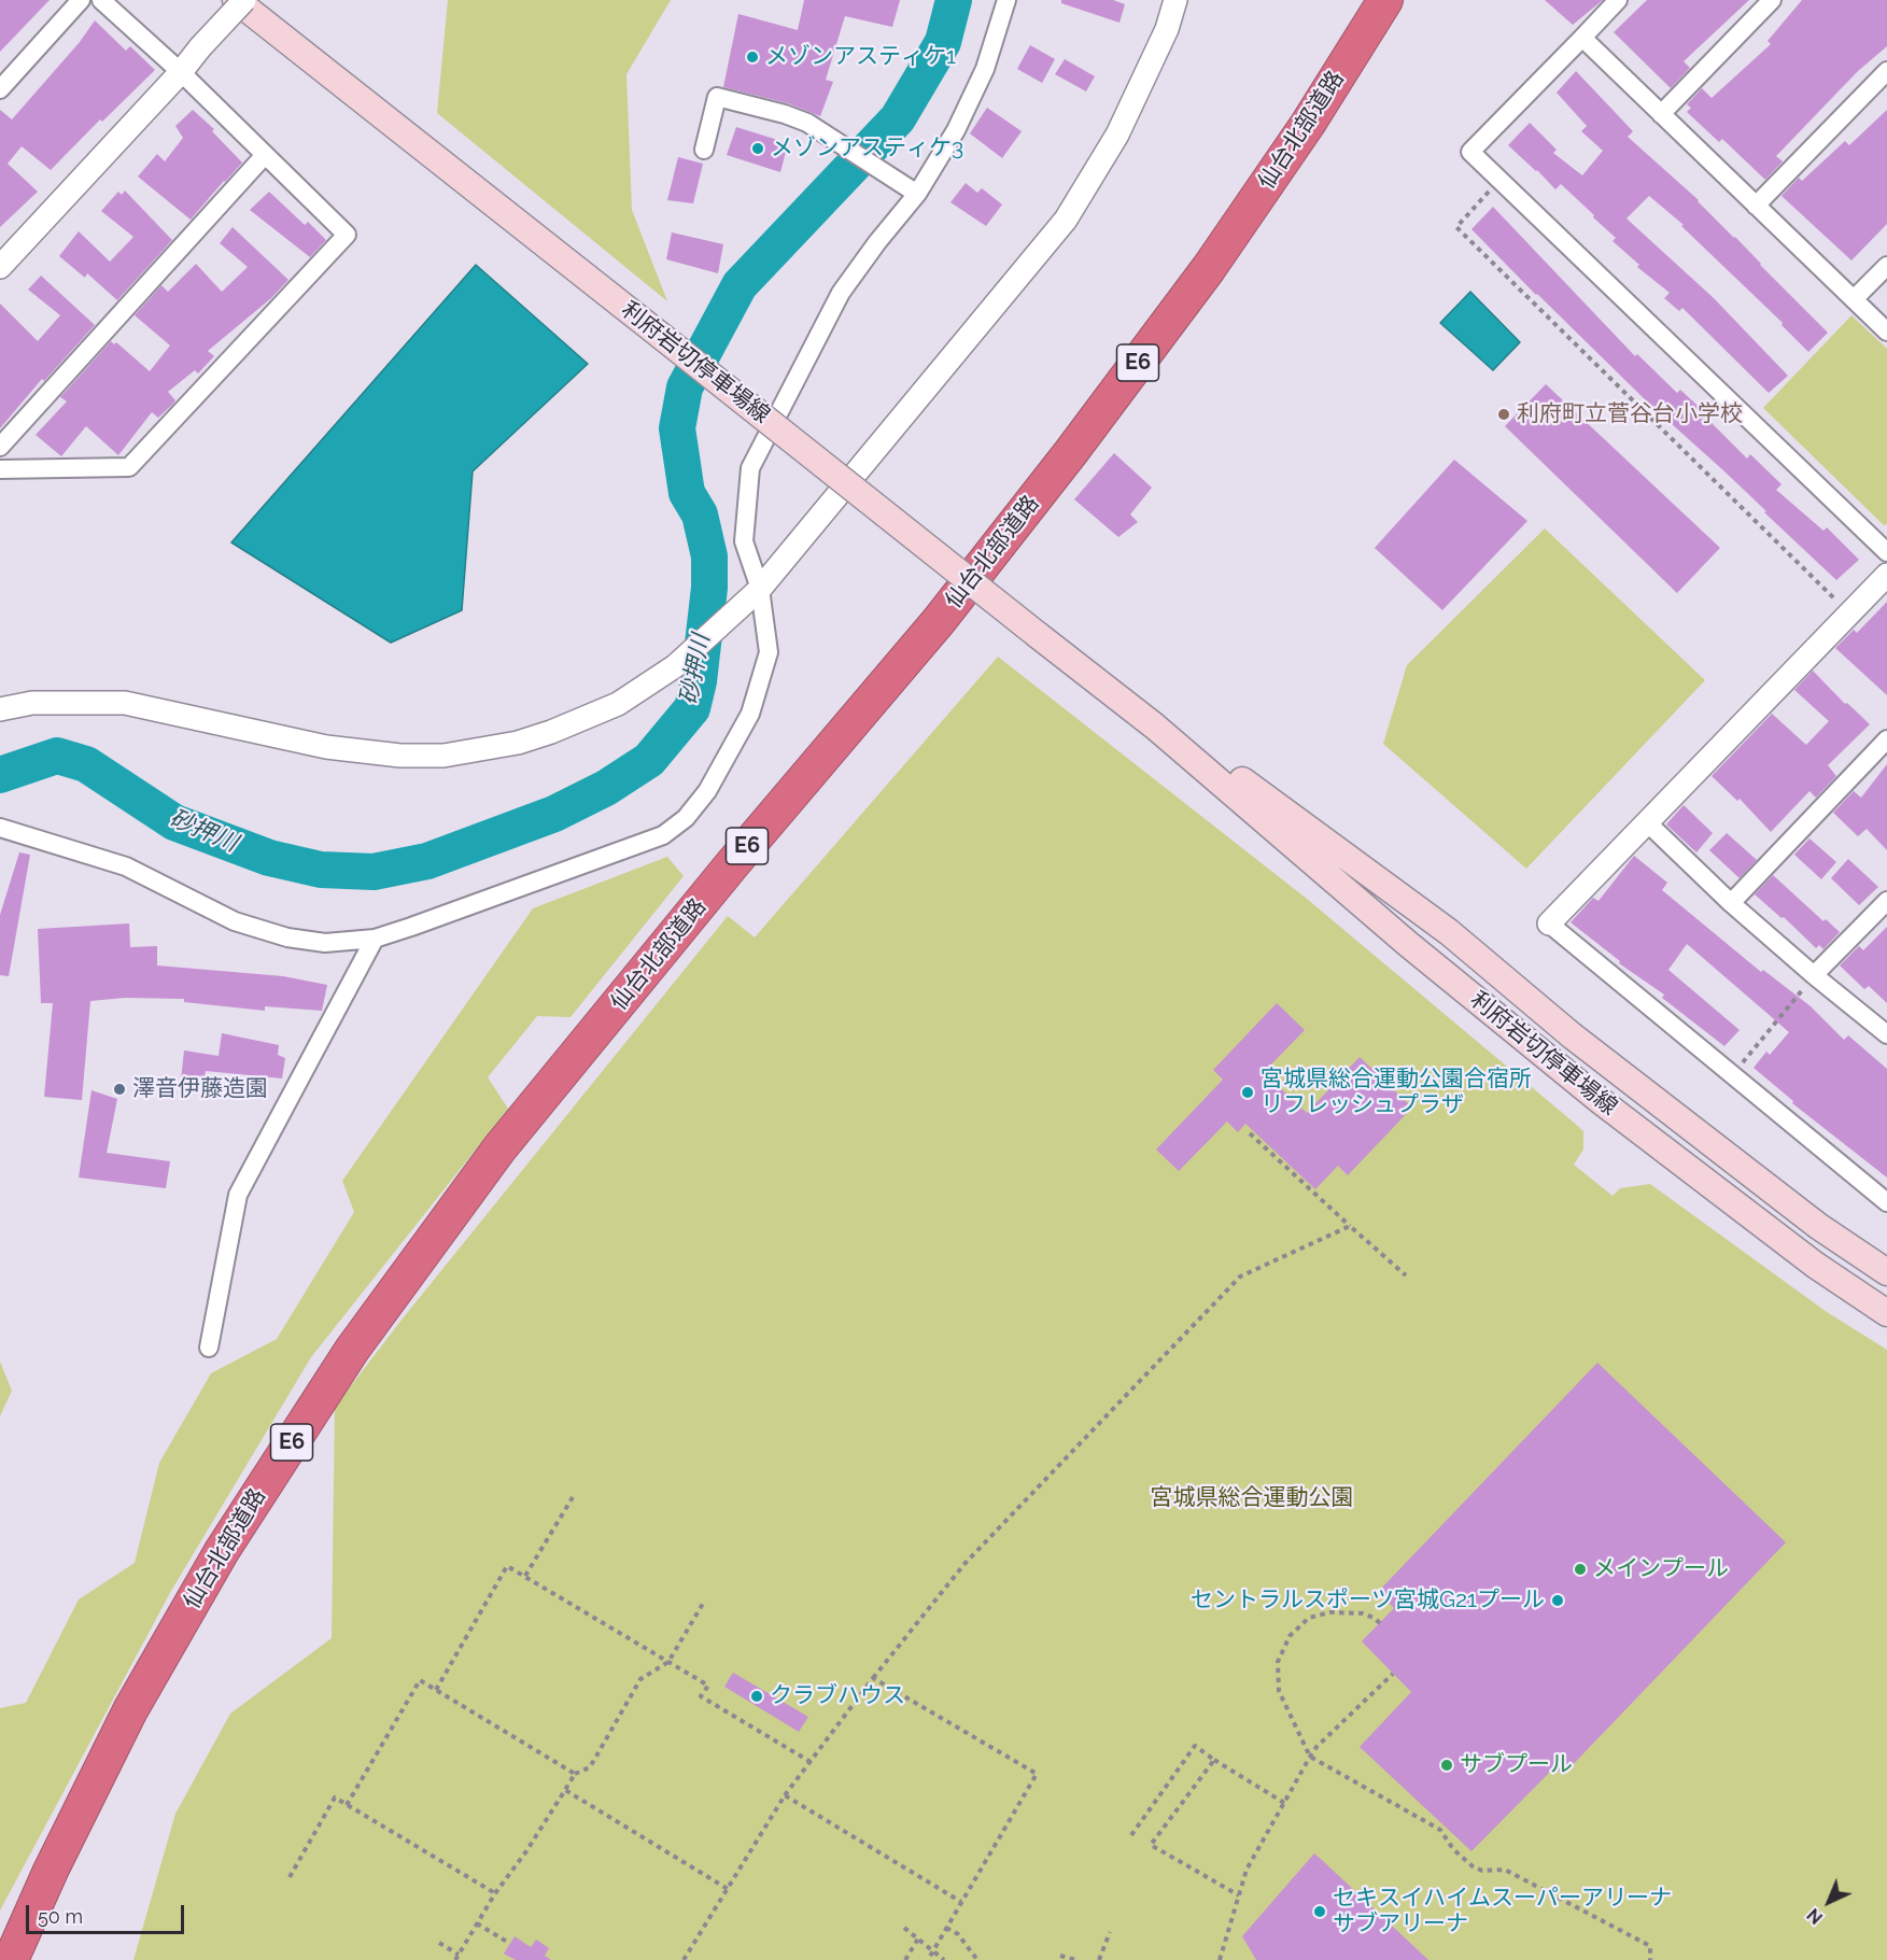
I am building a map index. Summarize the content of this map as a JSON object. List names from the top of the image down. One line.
{"streets":{"highway":["仙台北部道路","E6"],"main road":["利府岩切停車場線"]},"water":["砂押川"],"parks":["宮城県総合運動公園"],"places":["メゾンアスティケ1","メゾンアスティケ3","利府町立菅谷台小学校","澤音伊藤造園","宮城県総合運動公園合宿所 リフレッシュプラザ","メインプール","セントラルスポーツ宮城G21プール","クラブハウス","サブプール","セキスイハイムスーパーアリーナ サブアリーナ"],"scale_bar":"50 m","north":"bottom left"}
